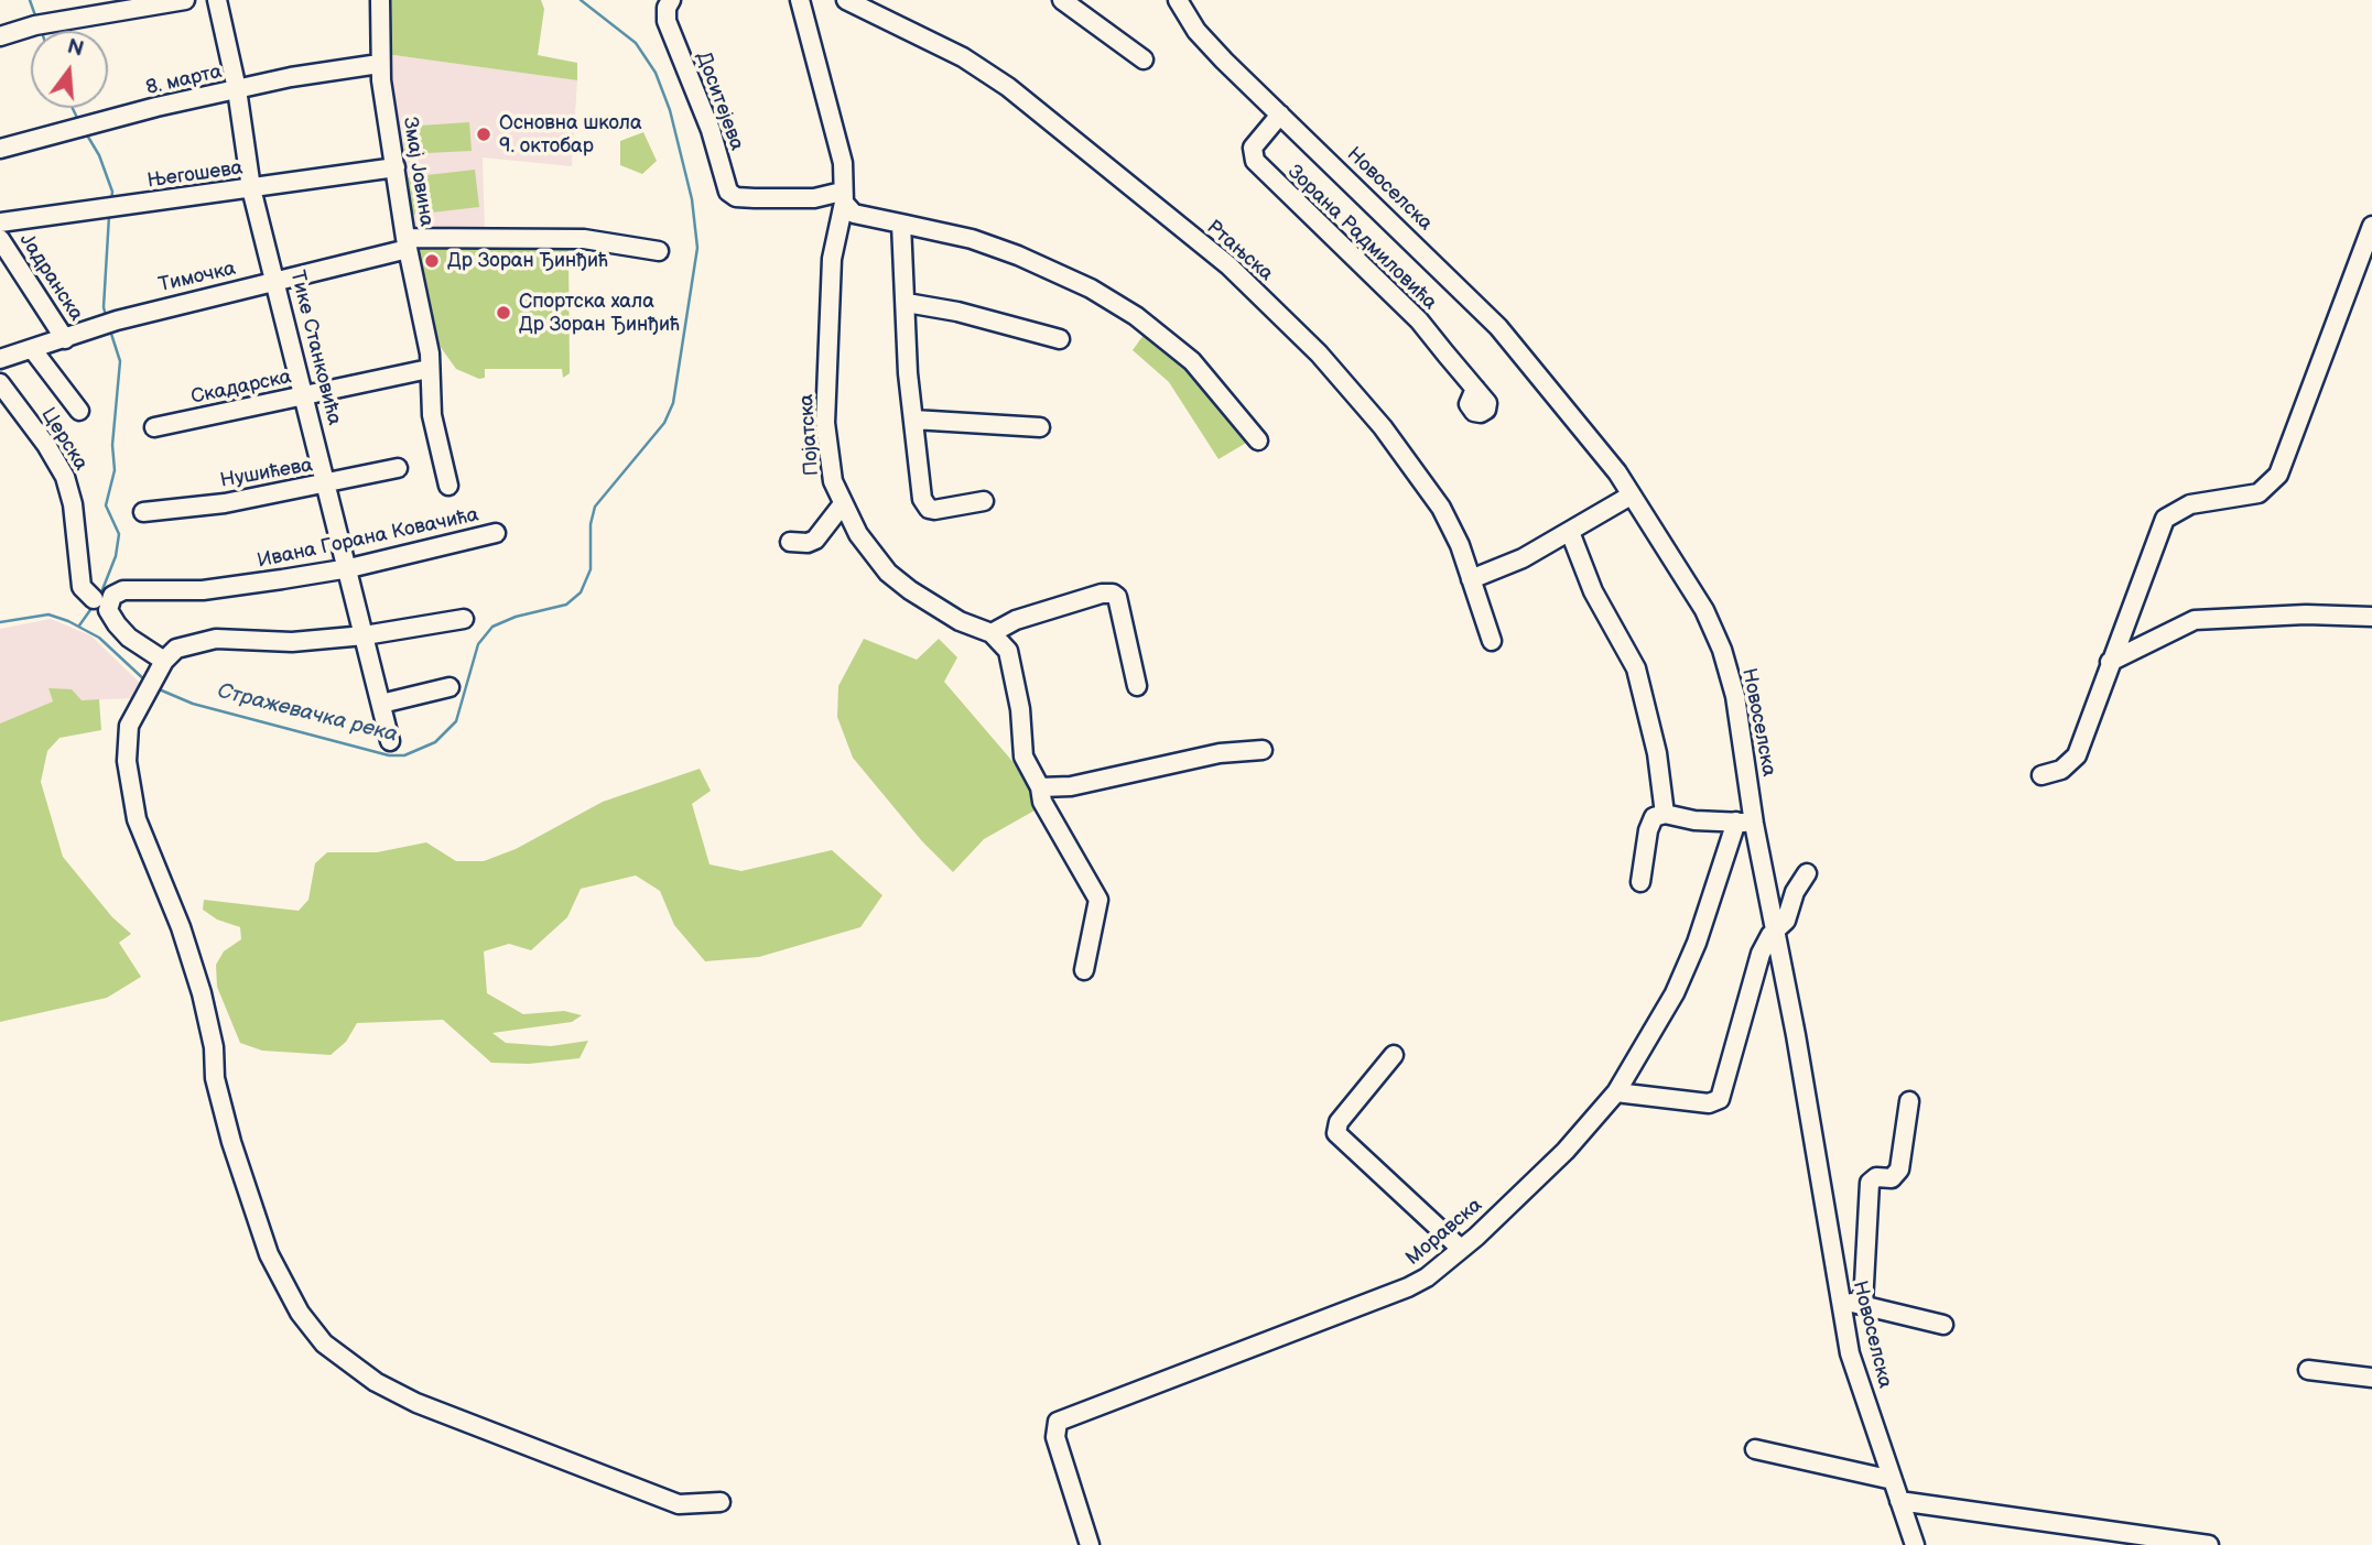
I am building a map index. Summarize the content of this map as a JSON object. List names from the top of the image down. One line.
{"streets":{"street":["8. марта","Доситејева","Змај Јовина","Његошева","Новоселска","Зорана Радмиловића","Ртањска","Јадранска","Тимочка","Тике Станковића","Скадарска","Појатска","Церска","Нушићева","Ивана Горана Ковачића","Моравска"]},"crossings":[["8. марта","Змај Јовина"],["8. марта","Тике Станковића"],["Доситејева","Појатска"],["Змај Јовина","Његошева"],["Змај Јовина","Тимочка"],["Змај Јовина","Скадарска"],["Његошева","Тике Станковића"],["Новоселска","Зорана Радмиловића"],["Новоселска","Моравска"],["Јадранска","Тимочка"],["Тимочка","Тике Станковића"],["Тике Станковића","Скадарска"],["Тике Станковића","Нушићева"],["Тике Станковића","Ивана Горана Ковачића"],["Церска","Ивана Горана Ковачића"]],"water":["Стражевачка река"],"places":["Основна школа 9. октобар","Др Зоран Ђинђић","Спортска хала Др Зоран Ђинђић"],"north":"top"}
